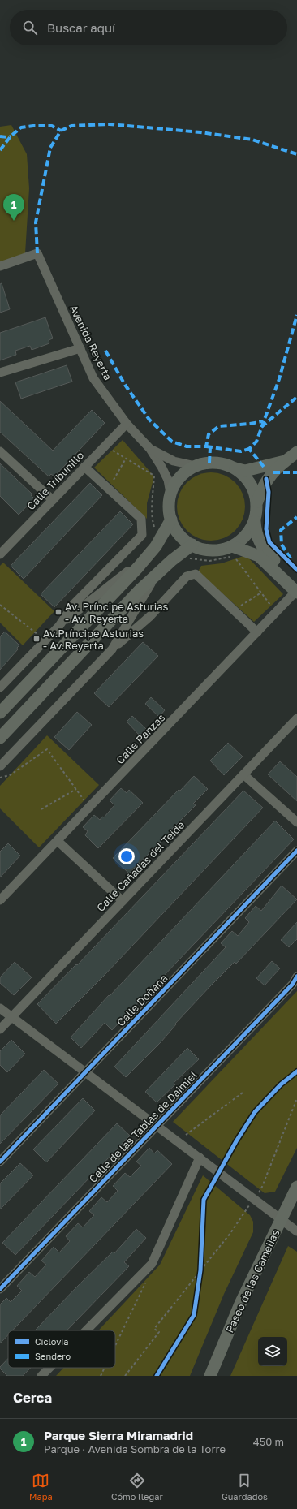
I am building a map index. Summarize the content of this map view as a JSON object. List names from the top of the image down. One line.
{"streets":{"street":["Avenida Reyerta","Calle Tribunillo","Calle Panzas","Calle Cañadas del Teide","Calle Doñana","Calle de las Tablas de Daimiel","Paseo de las Camelias"]},"crossings":[["Avenida Reyerta","Calle Tribunillo"]],"places":{"transit":["Av. Príncipe Asturias - Av. Reyerta","Av.Príncipe Asturias - Av.Reyerta"]},"legend":["Ciclovía","Sendero"],"page":{"search":"Buscar aquí","pins":"1","heading":"Cerca","list":[{"mark":"1","name":"Parque Sierra Miramadrid","note":"Parque · Avenida Sombra de la Torre","value":"450 m"}],"nav":["Mapa","Cómo llegar","Guardados"]}}
